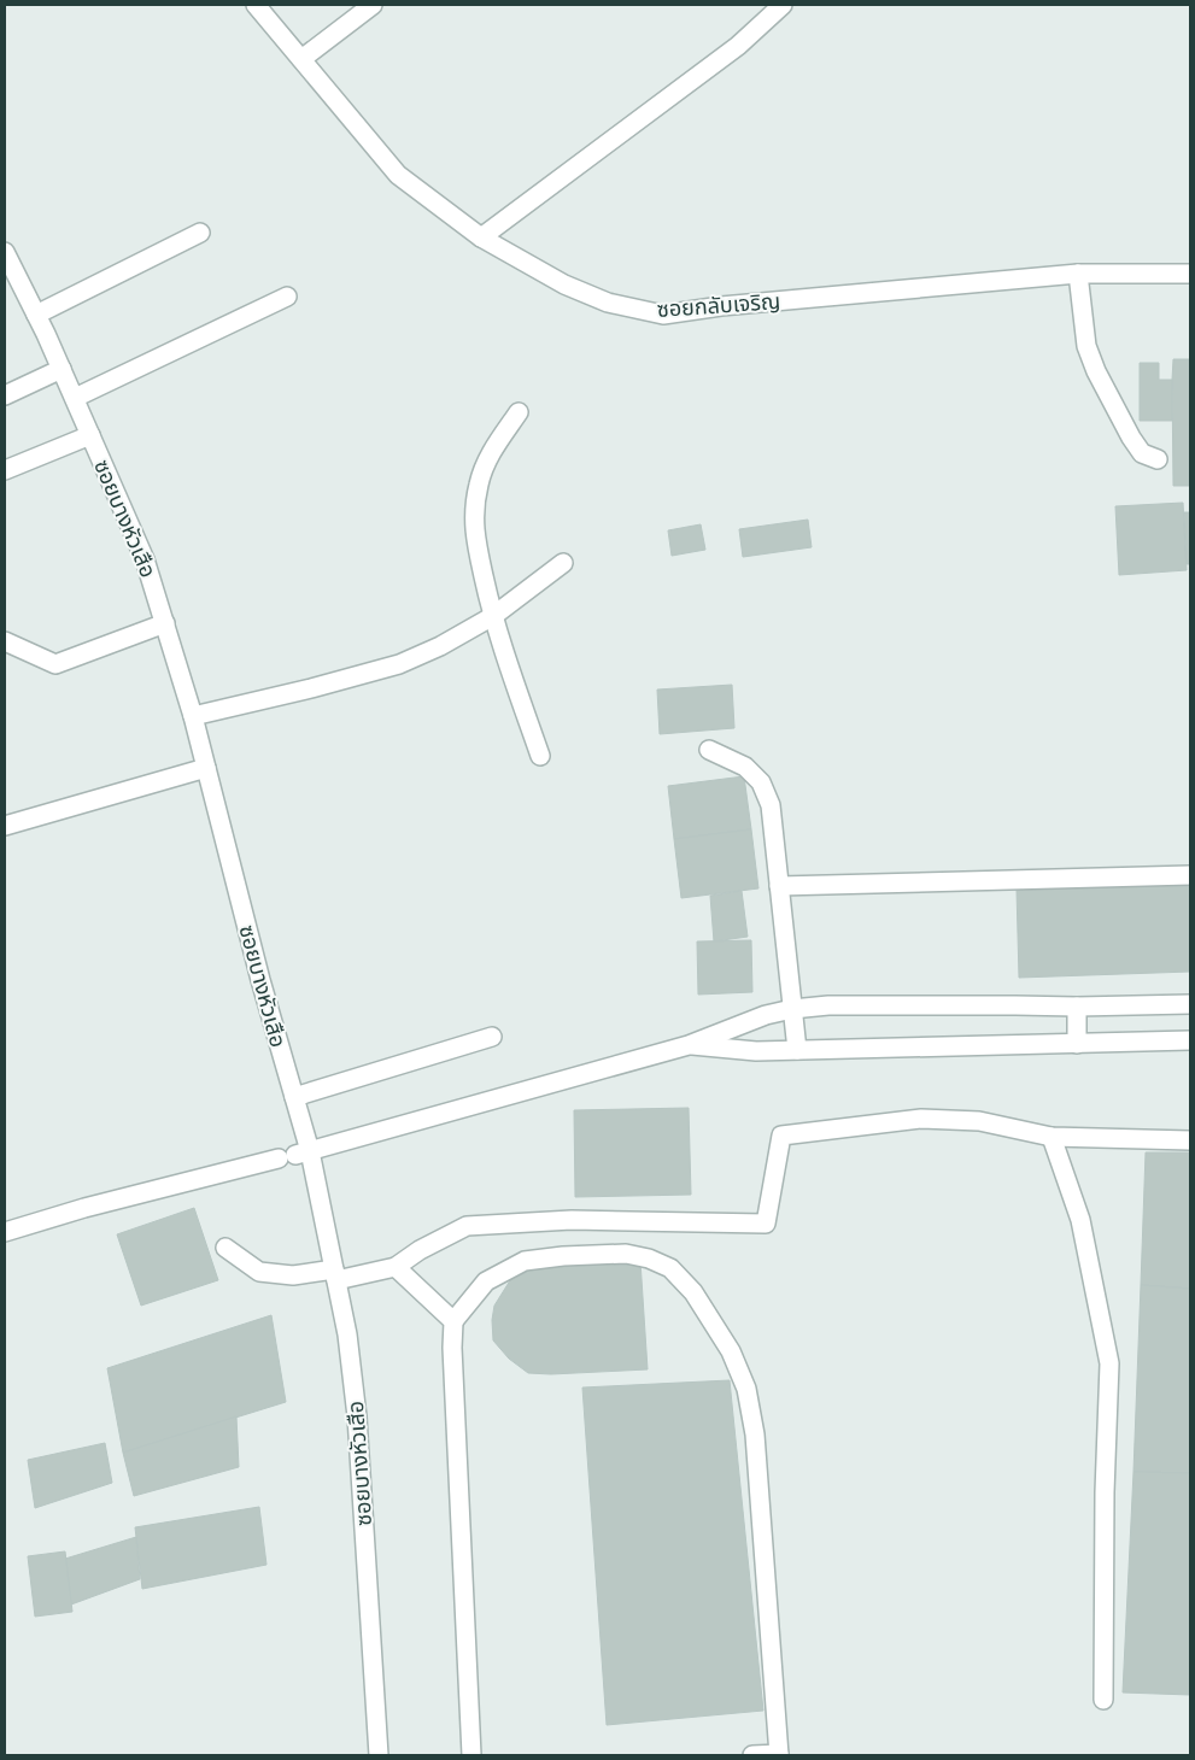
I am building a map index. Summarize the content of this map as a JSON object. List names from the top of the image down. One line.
{"streets":{"street":["ซอยกลับเจริญ","ซอยบางหัวเสือ"]}}
